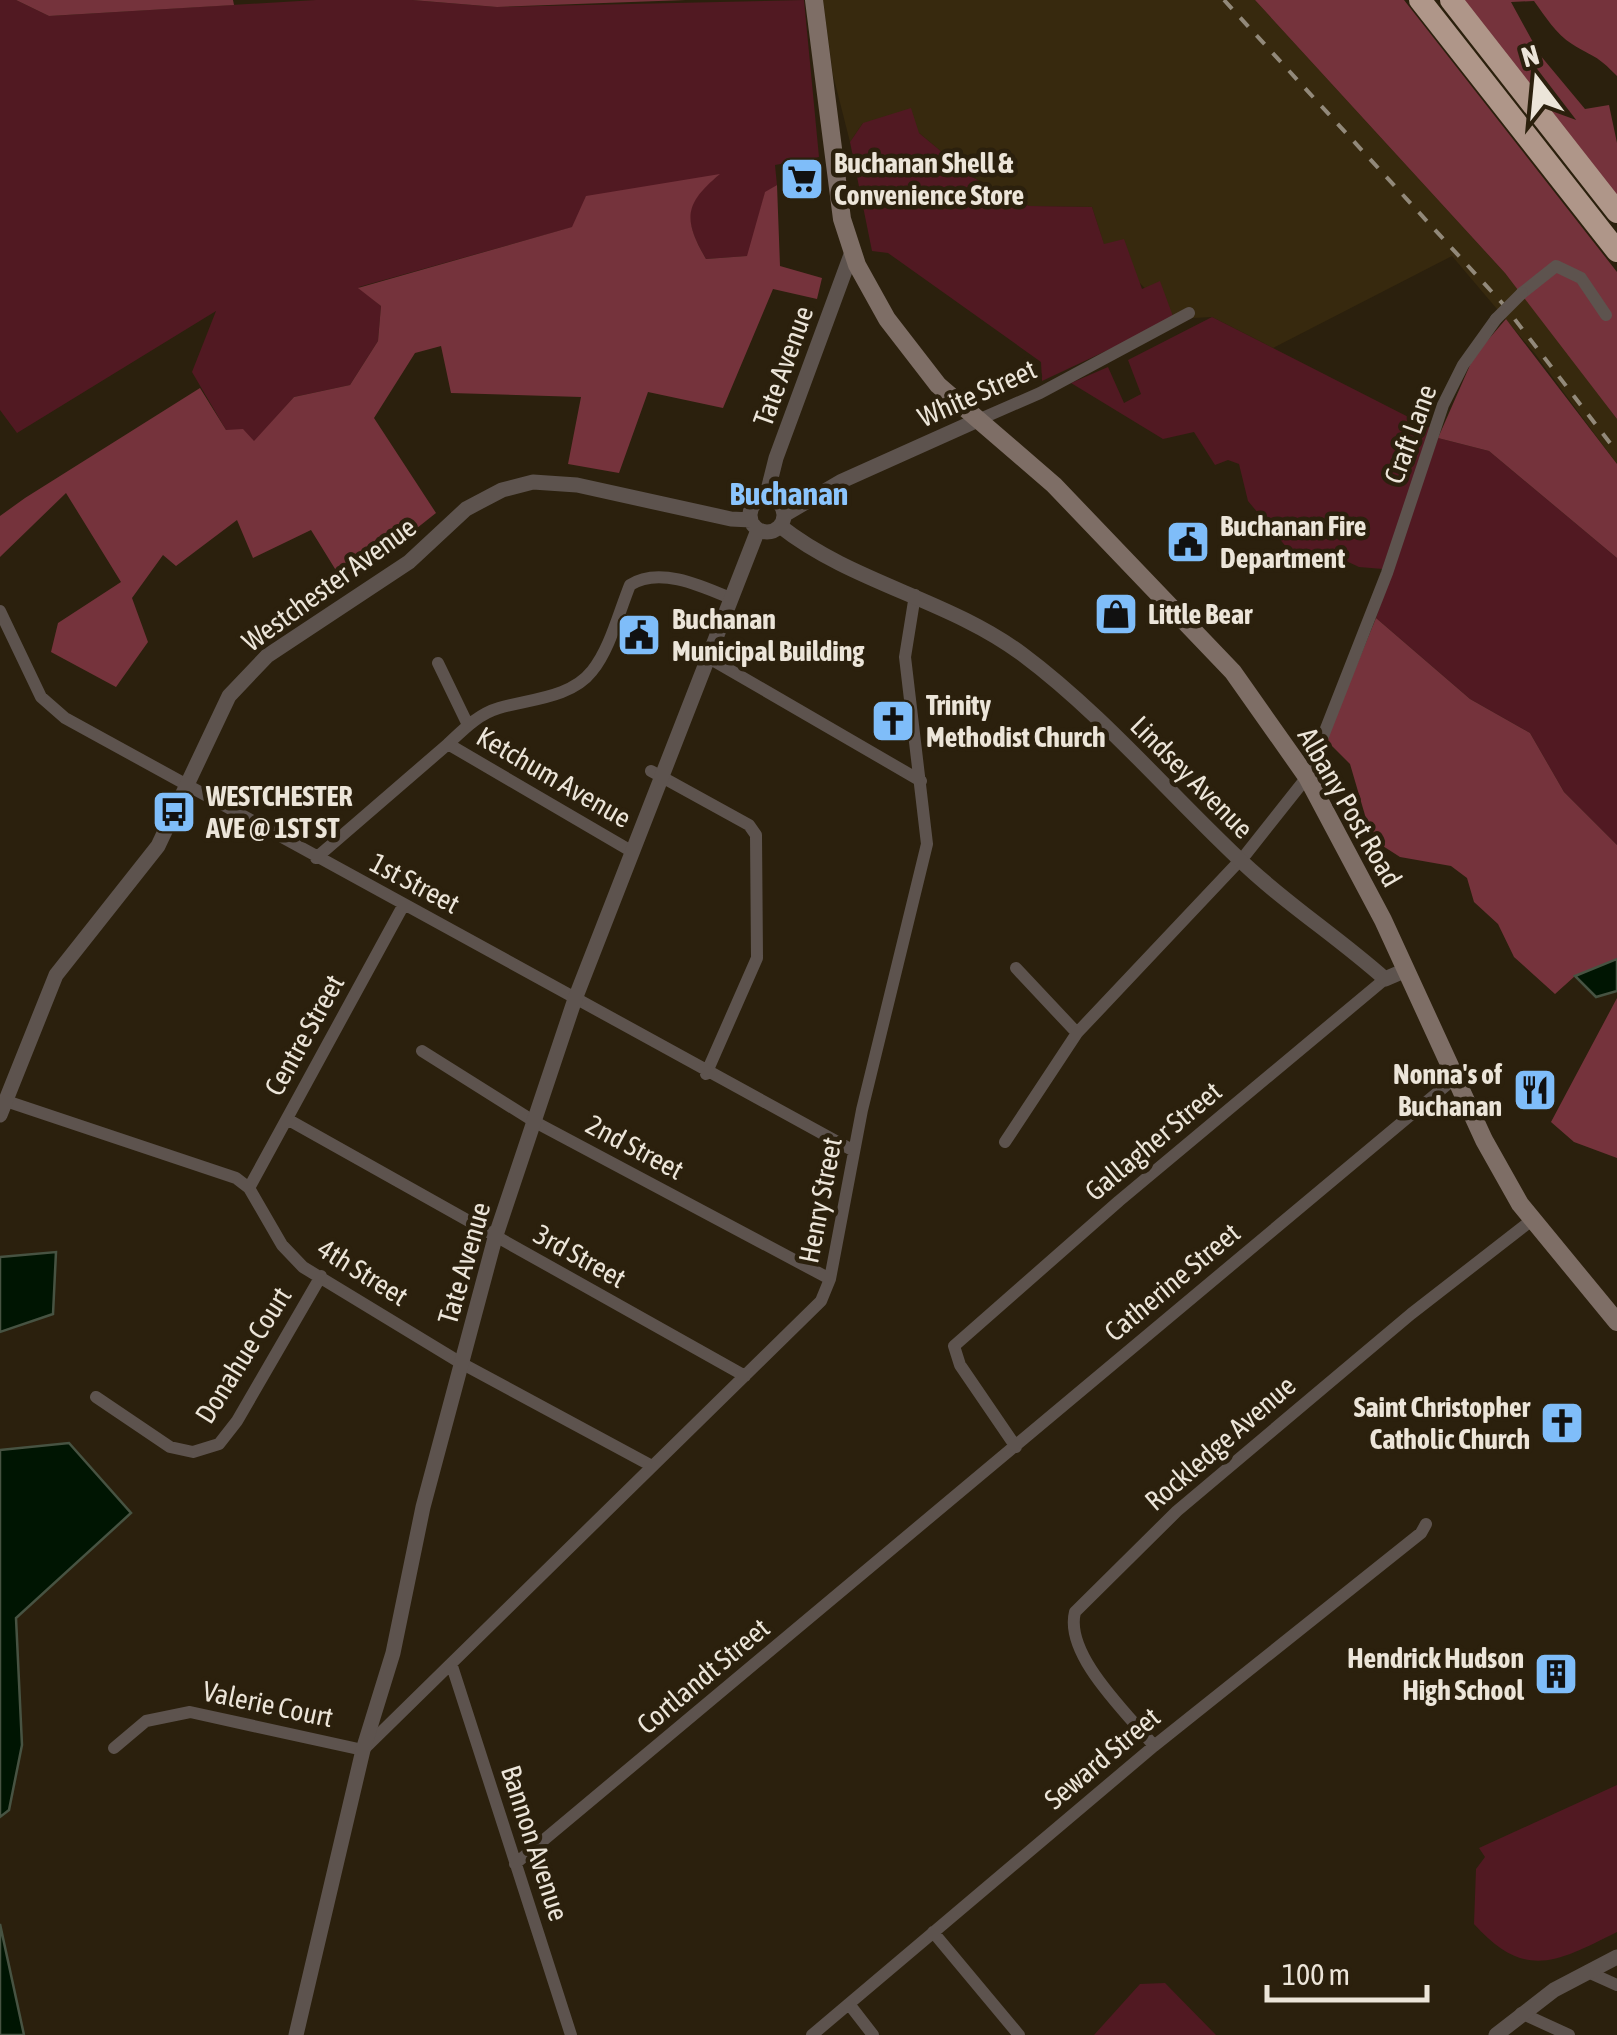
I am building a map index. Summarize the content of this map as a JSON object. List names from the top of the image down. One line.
{"streets":{"main road":["Albany Post Road"],"street":["Tate Avenue","White Street","Craft Lane","Westchester Avenue","Ketchum Avenue","Lindsey Avenue","1st Street","Centre Street","Gallagher Street","2nd Street","Henry Street","3rd Street","4th Street","Catherine Street","Donahue Court","Rockledge Avenue","Cortlandt Street","Valerie Court","Seward Street","Bannon Avenue"]},"crossings":[["Tate Avenue","White Street"],["Tate Avenue","Westchester Avenue"],["Tate Avenue","Ketchum Avenue"],["Tate Avenue","Lindsey Avenue"],["Tate Avenue","Albany Post Road"],["Tate Avenue","1st Street"],["Tate Avenue","2nd Street"],["Tate Avenue","Henry Street"],["Tate Avenue","3rd Street"],["Tate Avenue","4th Street"],["Tate Avenue","Valerie Court"],["White Street","Westchester Avenue"],["White Street","Lindsey Avenue"],["White Street","Albany Post Road"],["Craft Lane","Lindsey Avenue"],["Craft Lane","Albany Post Road"],["Westchester Avenue","Lindsey Avenue"],["Westchester Avenue","1st Street"],["Ketchum Avenue","1st Street"],["Lindsey Avenue","Gallagher Street"],["Lindsey Avenue","Henry Street"],["Albany Post Road","Catherine Street"],["Albany Post Road","Rockledge Avenue"],["1st Street","Centre Street"],["1st Street","Henry Street"],["Centre Street","3rd Street"],["Centre Street","4th Street"],["Gallagher Street","Catherine Street"],["2nd Street","Henry Street"],["Henry Street","3rd Street"],["Henry Street","4th Street"],["Henry Street","Valerie Court"],["Henry Street","Bannon Avenue"],["4th Street","Donahue Court"],["Catherine Street","Cortlandt Street"],["Rockledge Avenue","Seward Street"],["Cortlandt Street","Bannon Avenue"]],"districts":["Buchanan"],"places":{"supermarket":["Buchanan Shell & Convenience Store"],"public building":["Buchanan Fire Department","Buchanan Municipal Building"],"shop":["Little Bear"],"church":["Trinity Methodist Church","Saint Christopher Catholic Church"],"bus stop":["WESTCHESTER AVE @ 1ST ST"],"restaurant":["Nonna's of Buchanan"],"building":["Hendrick Hudson High School"]},"scale_bar":"100 m","north":"top"}
